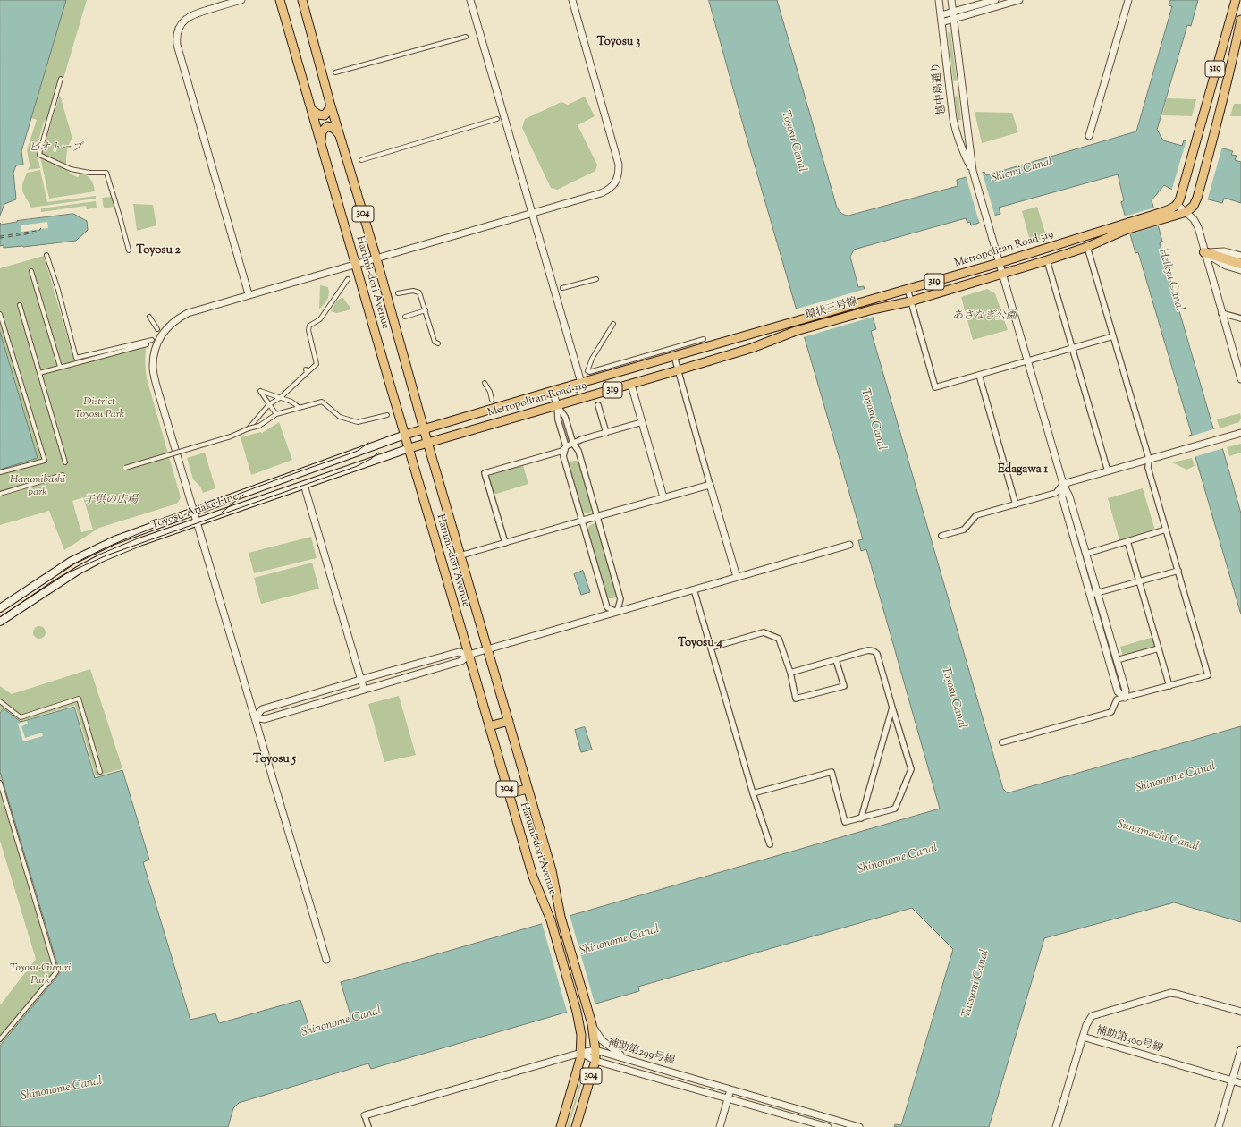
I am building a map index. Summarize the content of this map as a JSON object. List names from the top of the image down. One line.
{"streets":{"main road":["319","304","Metropolitan Road 319","Harumi-dori Avenue","環状三号線","Toyosu-Ariake Line"],"street":["越中島通り","補助第300号線","補助第299号線"]},"crossings":[["319","Metropolitan Road 319"],["319","Harumi-dori Avenue"],["319","Toyosu-Ariake Line"],["越中島通り","Metropolitan Road 319"],["Metropolitan Road 319","Harumi-dori Avenue"],["Metropolitan Road 319","環状三号線"],["Harumi-dori Avenue","Toyosu-Ariake Line"],["Harumi-dori Avenue","補助第299号線"]],"districts":["Toyosu 3","Toyosu 2","Edagawa 1","Toyosu 4","Toyosu 5"],"water":["Toyosu Canal","Shiomi Canal","Heikyu Canal","Shinonome Canal","Sunamachi Canal","Tatsumi Canal"],"parks":["ビオトープ","あさなぎ公園","District Toyosu Park","Harumibashi park","子供の広場","Toyosu-Gururi Park"]}
